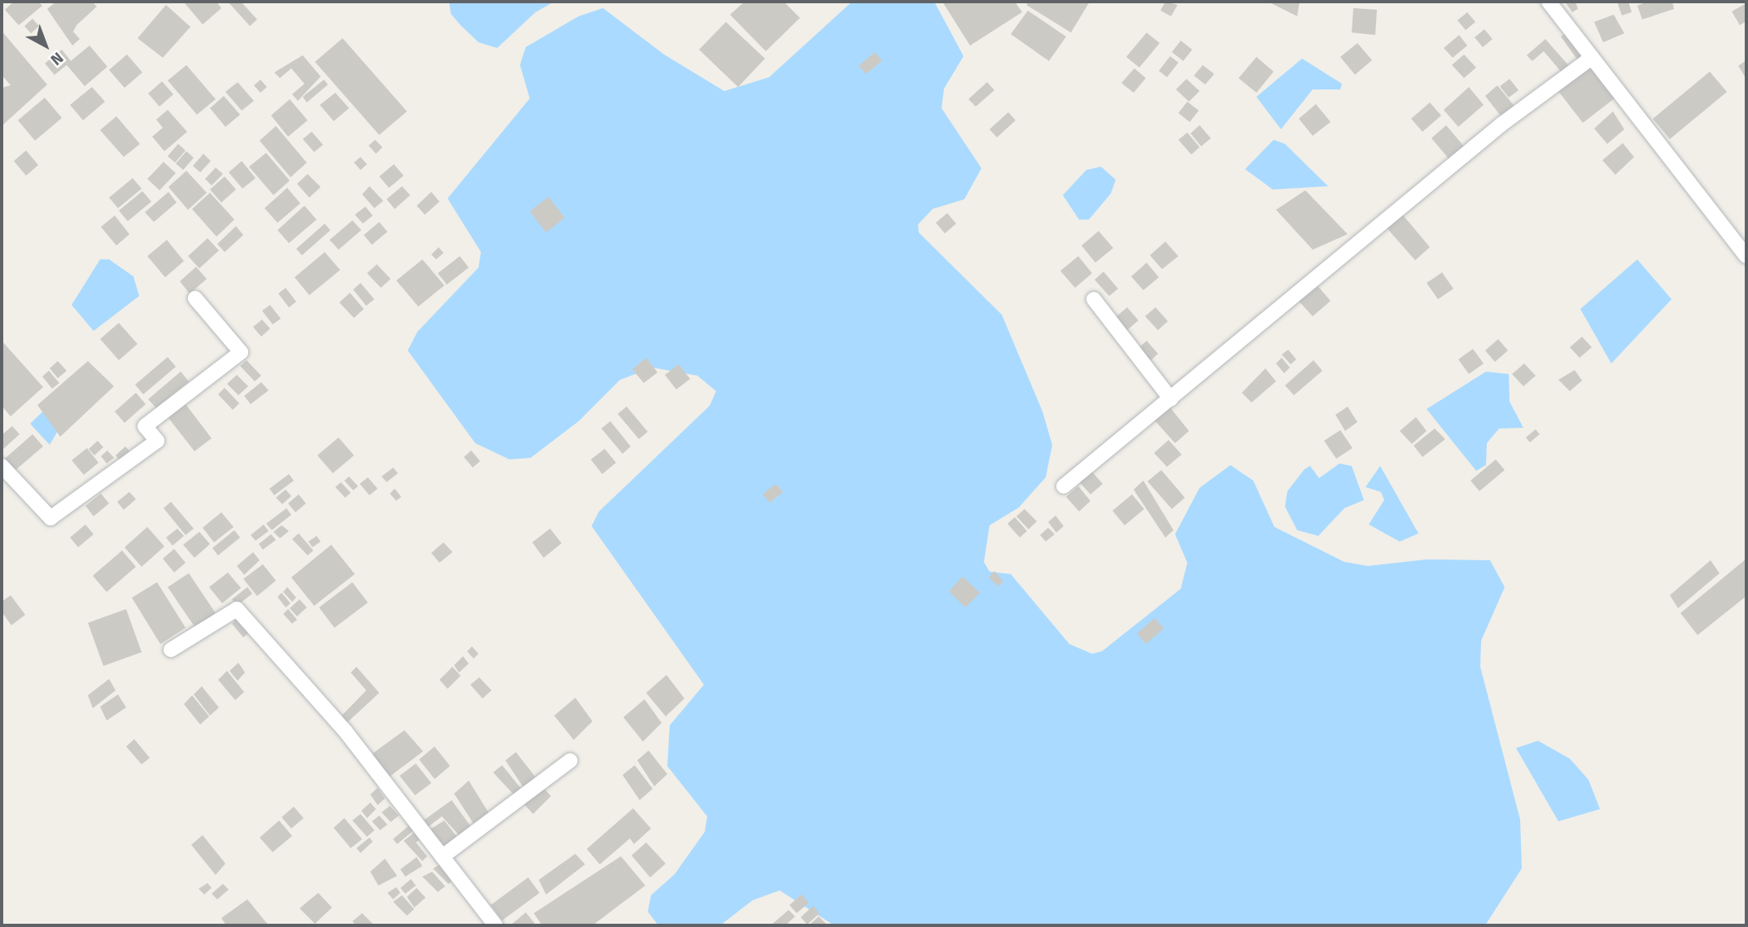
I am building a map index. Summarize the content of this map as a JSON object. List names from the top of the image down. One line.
{"north":"bottom right"}
